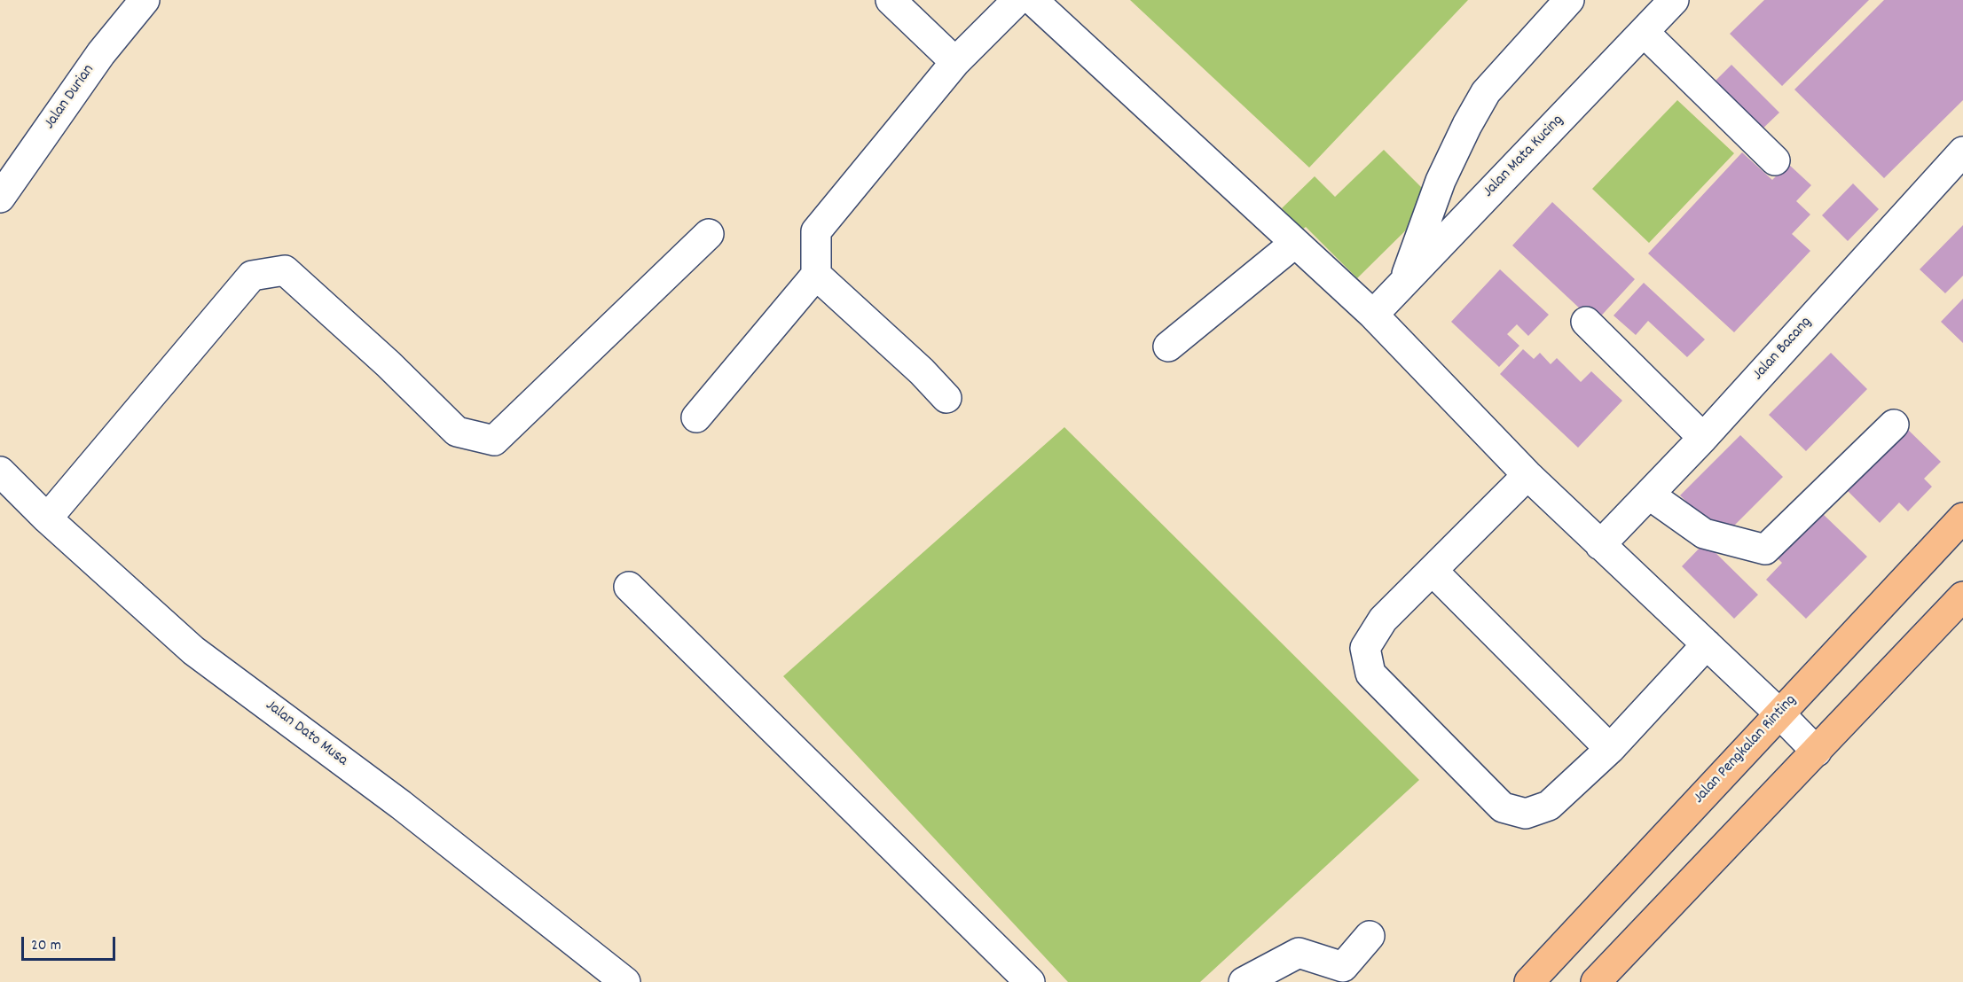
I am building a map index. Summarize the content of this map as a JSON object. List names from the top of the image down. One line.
{"streets":{"main road":["Jalan Pengkalan Rinting"],"street":["Jalan Durian","Jalan Mata Kucing","Jalan Bacang","Jalan Dato Musa"]},"scale_bar":"20 m"}
